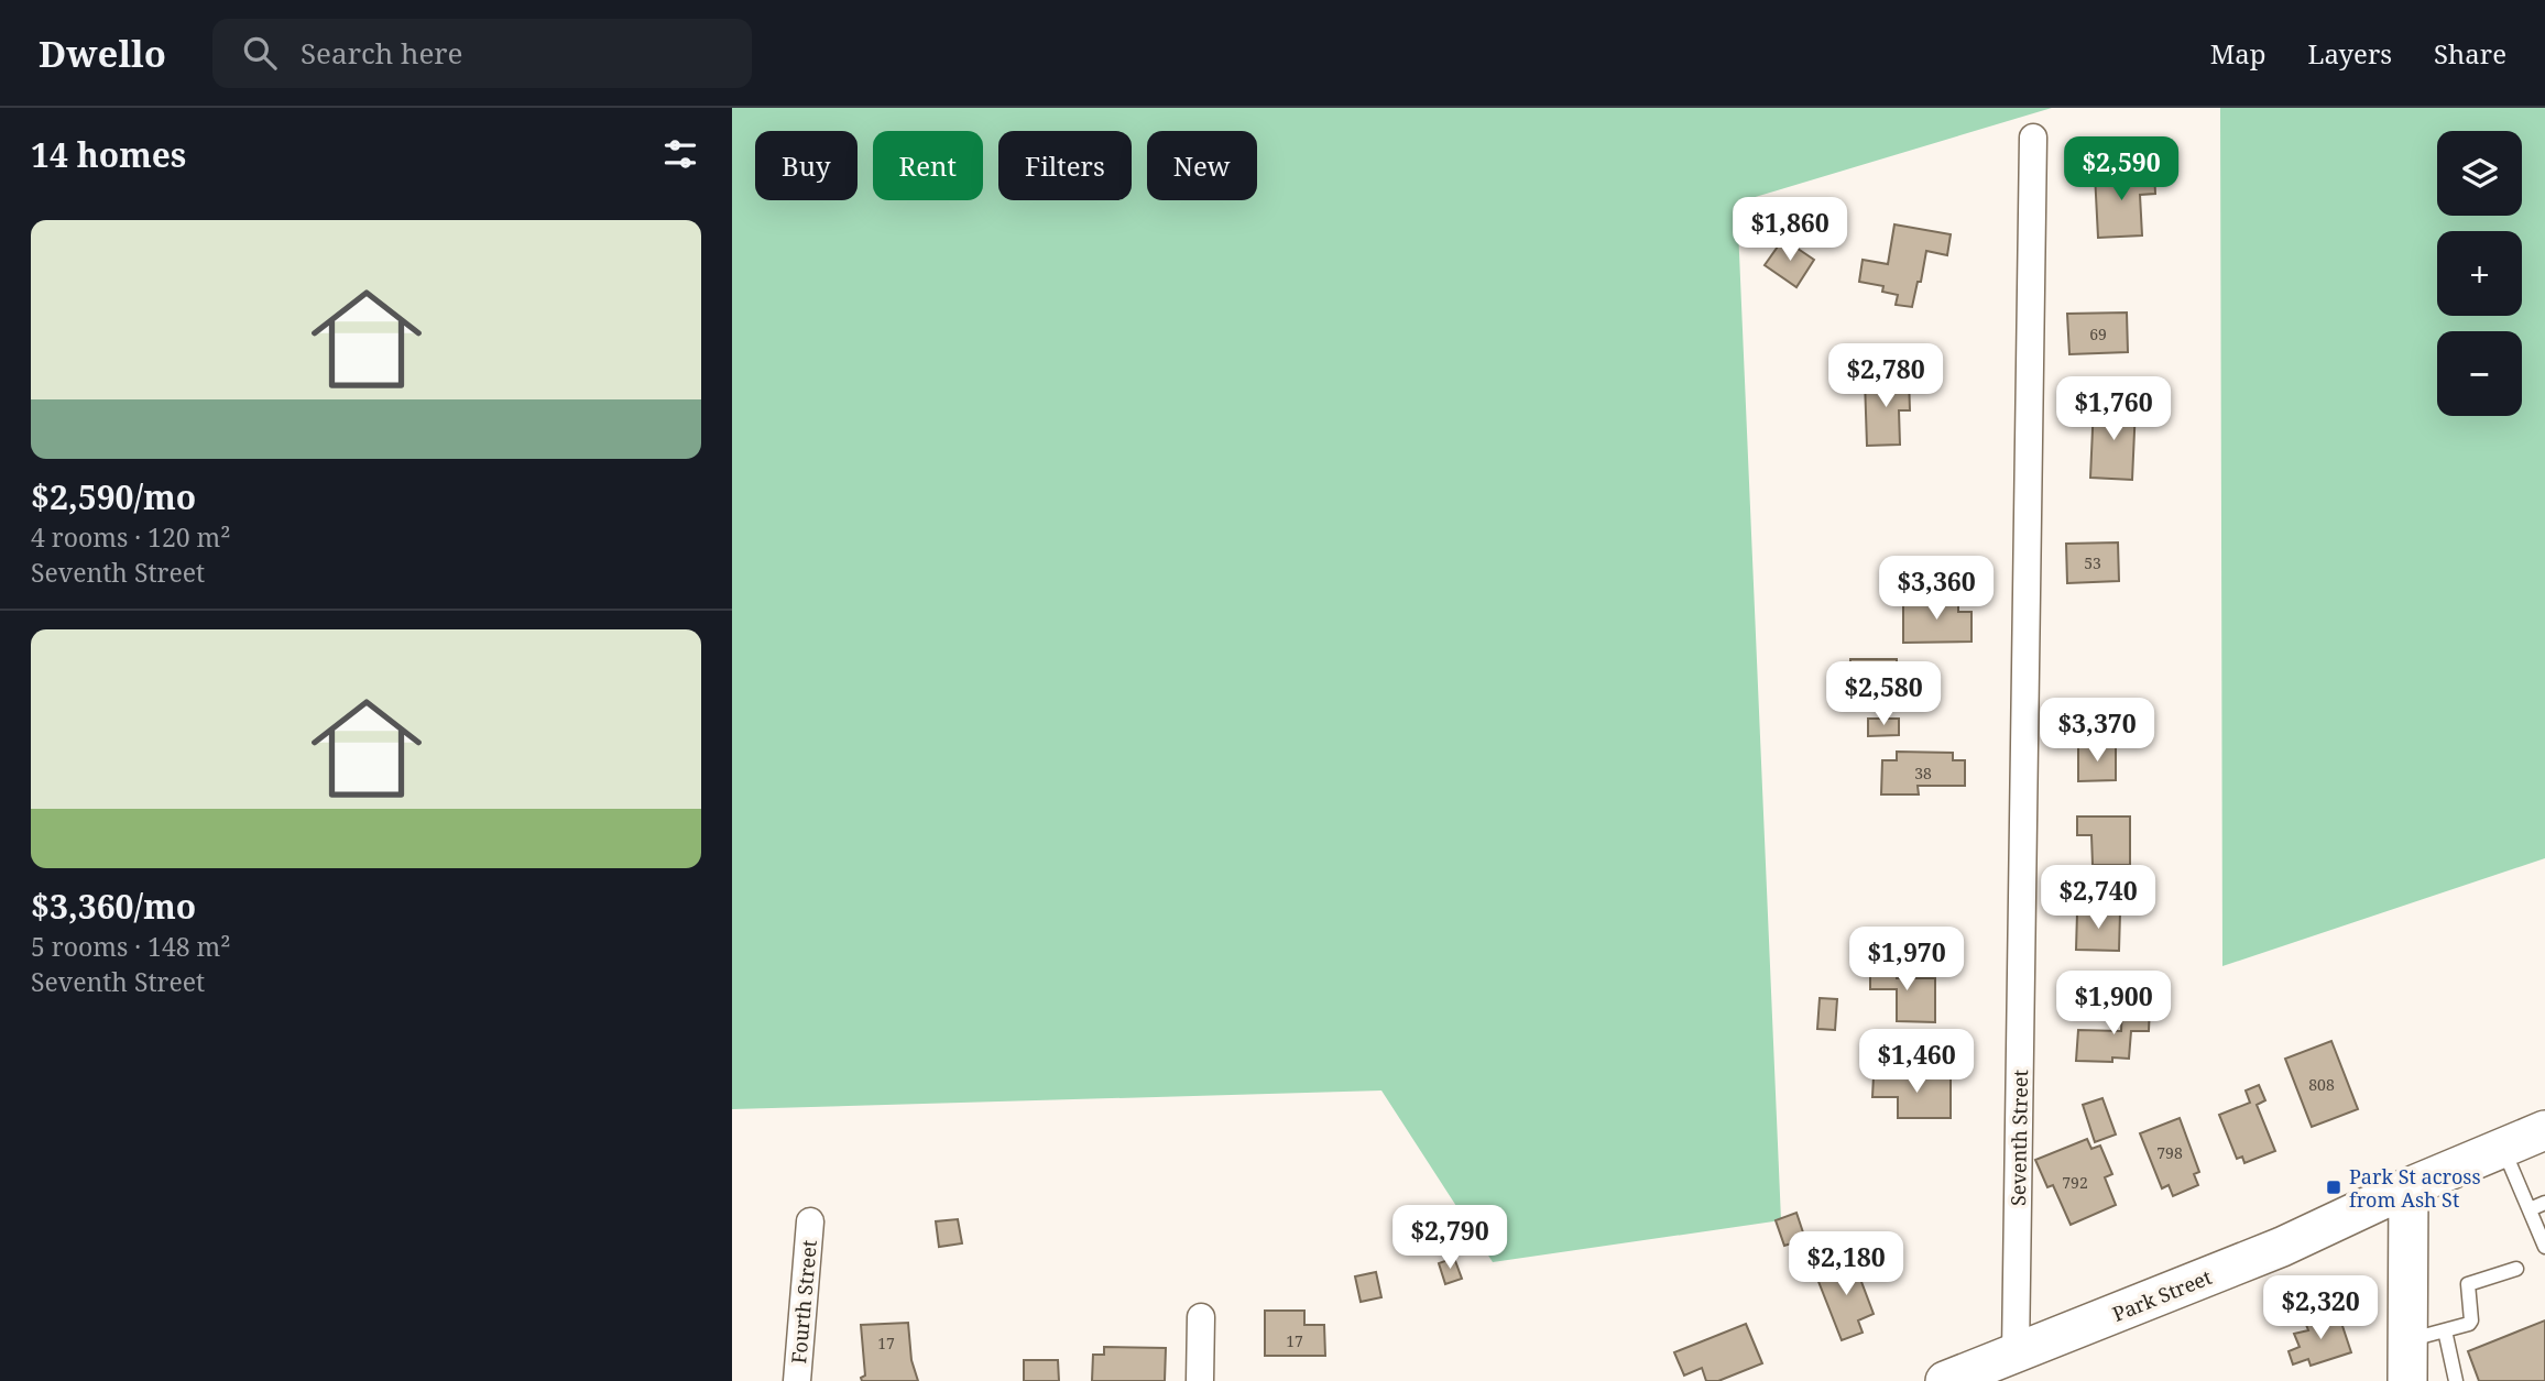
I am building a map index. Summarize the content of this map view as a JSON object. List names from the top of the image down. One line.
{"streets":{"main road":["Park Street"],"street":["Seventh Street","Fourth Street"]},"crossings":[["Seventh Street","Park Street"]],"places":{"transit":["Park St across from Ash St"]},"house_numbers":["69","53","38","808","798","792","17","17"],"page":{"header":"Dwello","search":"Search here","nav":["Map","Layers","Share"],"heading":"14 homes","map_buttons":["+","−"],"chip":["Buy","Rent","Filters","New"],"price":["$2,590","$1,860","$2,780","$1,760","$3,360","$2,580","$3,370","$2,740","$1,970","$1,900","$1,460","$2,790","$2,180","$2,320"],"list":[{"name":"$2,590/mo","note":"4 rooms · 120 m² · Seventh Street"},{"name":"$3,360/mo","note":"5 rooms · 148 m² · Seventh Street"}]}}
